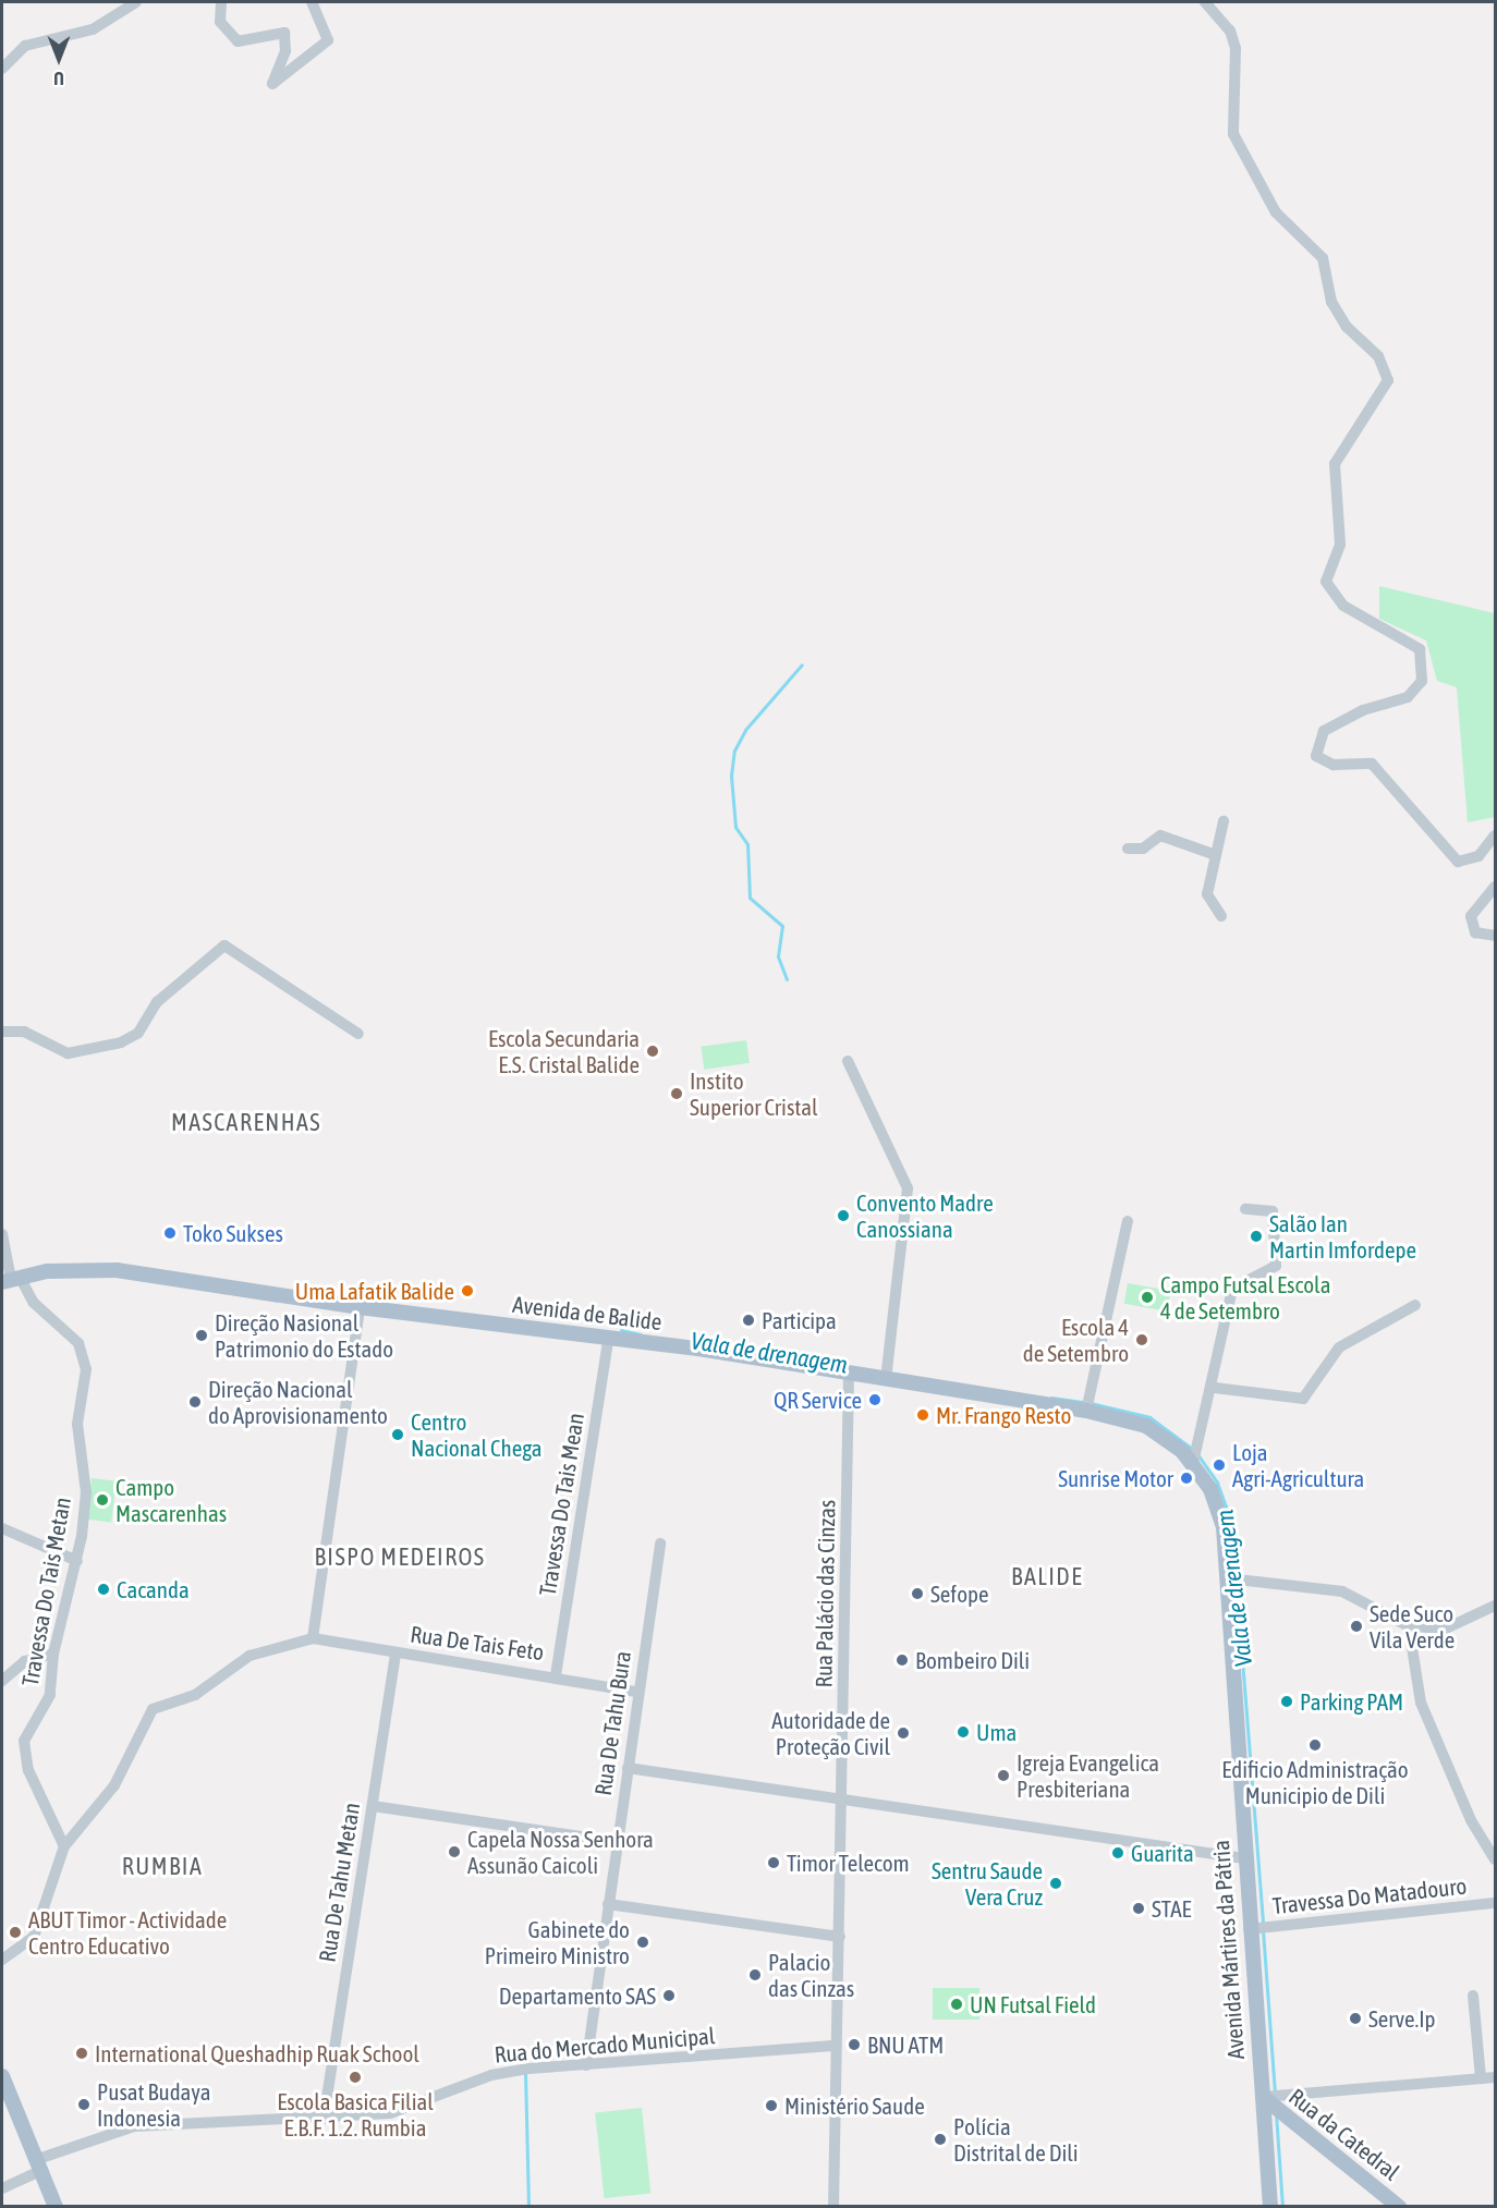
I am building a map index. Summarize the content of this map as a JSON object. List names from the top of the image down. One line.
{"streets":{"main road":["Avenida de Balide","Avenida Mártires da Pátria","Rua da Catedral"],"street":["Travessa Do Tais Mean","Travessa Do Tais Metan","Rua Palácio das Cinzas","Rua De Tais Feto","Rua De Tahu Bura","Rua De Tahu Metan","Travessa Do Matadouro","Rua do Mercado Municipal"]},"crossings":[["Avenida de Balide","Travessa Do Tais Mean"],["Avenida de Balide","Travessa Do Tais Metan"],["Avenida de Balide","Rua Palácio das Cinzas"],["Avenida de Balide","Avenida Mártires da Pátria"],["Travessa Do Tais Mean","Rua De Tais Feto"],["Rua Palácio das Cinzas","Rua do Mercado Municipal"],["Rua De Tais Feto","Rua De Tahu Bura"],["Rua De Tais Feto","Rua De Tahu Metan"],["Rua De Tahu Bura","Rua do Mercado Municipal"],["Rua De Tahu Metan","Rua do Mercado Municipal"],["Travessa Do Matadouro","Avenida Mártires da Pátria"],["Avenida Mártires da Pátria","Rua da Catedral"]],"districts":["MASCARENHAS","BISPO MEDEIROS","BALIDE","RUMBIA"],"water":["Vala de drenagem"],"places":["Escola Secundaria E.S. Cristal Balide","Instito Superior Cristal","Convento Madre Canossiana","Toko Sukses","Salão Ian Martin Imfordepe","Uma Lafatik Balide","Campo Futsal Escola 4 de Setembro","Participa","Direção Nasional Patrimonio do Estado","Escola 4 de Setembro","QR Service","Direção Nacional do Aprovisionamento","Mr. Frango Resto","Centro Nacional Chega","Loja Agri-Agricultura","Sunrise Motor","Campo Mascarenhas","Cacanda","Sefope","Sede Suco Vila Verde","Bombeiro Dili","Parking PAM","Uma","Autoridade de Proteção Civil","Edificio Administração Municipio de Dili","Igreja Evangelica Presbiteriana","Capela Nossa Senhora Assunão Caicoli","Guarita","Timor Telecom","Sentru Saude Vera Cruz","STAE","ABUT Timor - Actividade Centro Educativo","Gabinete do Primeiro Ministro","Palacio das Cinzas","Departamento SAS","UN Futsal Field","Serve.Ip","BNU ATM","International Queshadhip Ruak School","Escola Basica Filial E.B.F. 1.2. Rumbia","Pusat Budaya Indonesia","Ministério Saude","Polícia Distrital de Dili"],"north":"bottom"}
